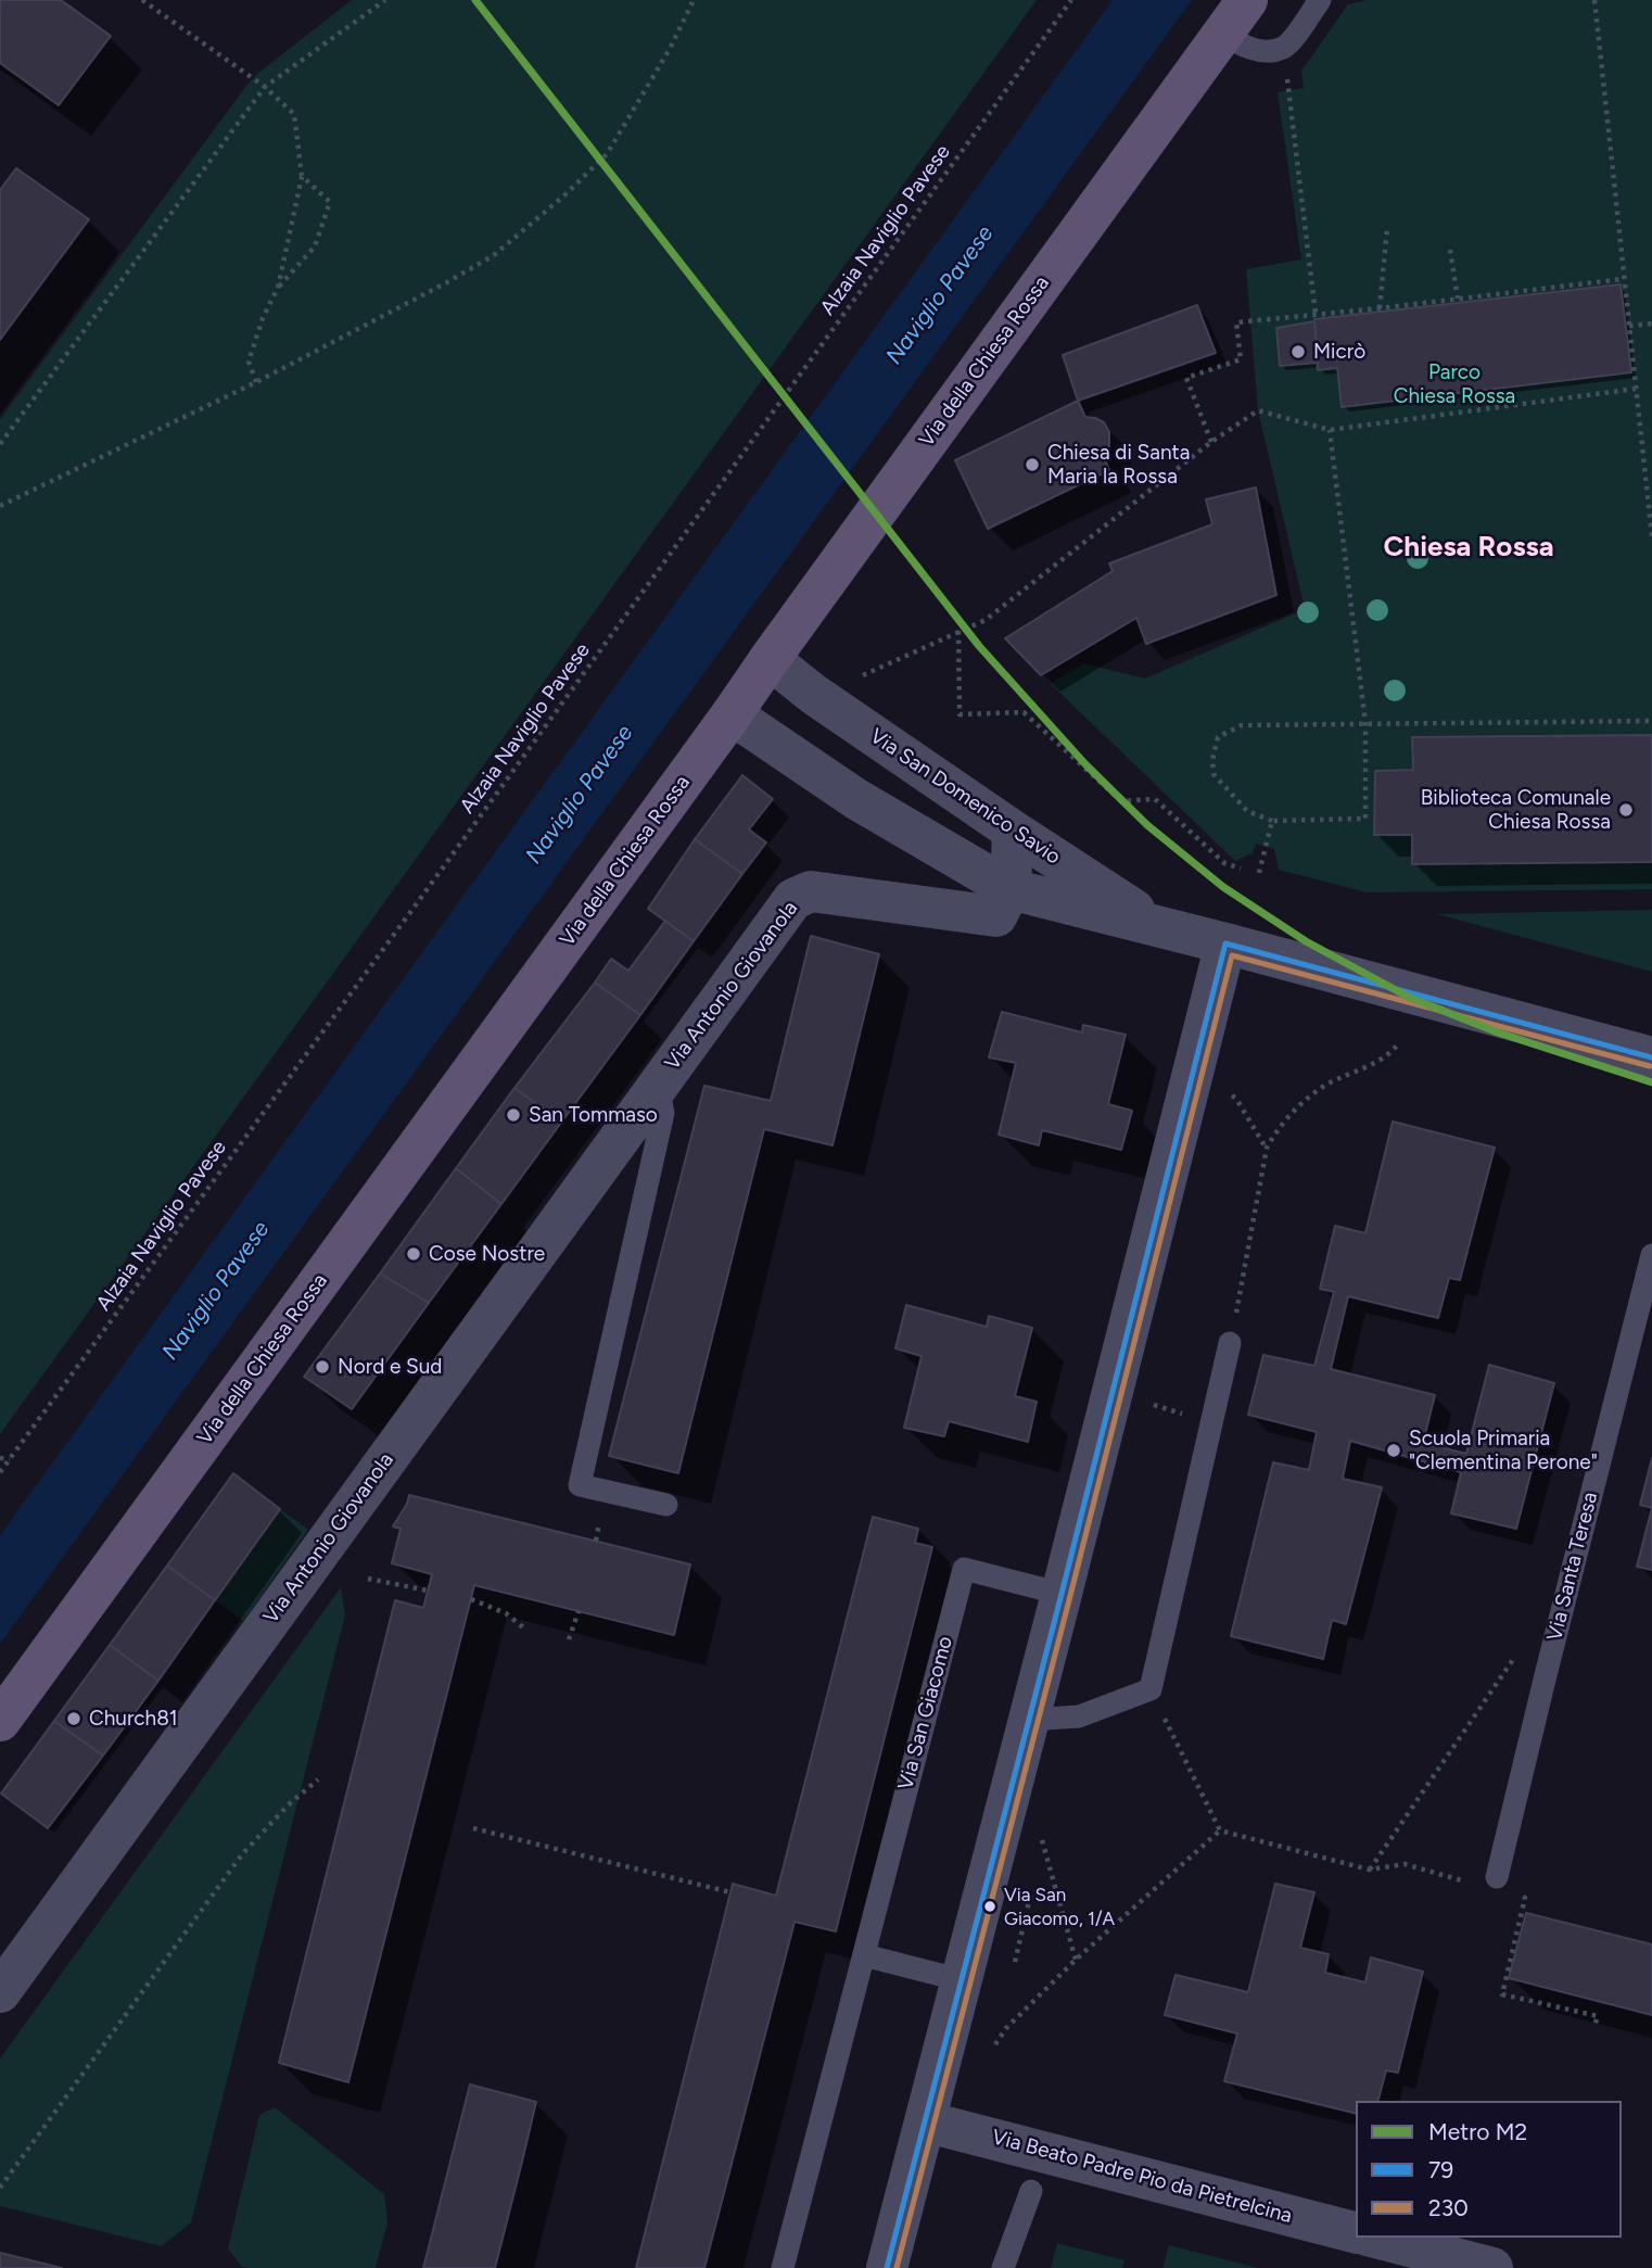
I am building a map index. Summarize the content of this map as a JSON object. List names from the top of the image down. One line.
{"streets":{"main road":["Via della Chiesa Rossa"],"street":["Via San Domenico Savio","Via Antonio Giovanola","Via Beato Padre Pio da Pietrelcina"],"lane":["Via Santa Teresa","Via San Giacomo"],"path":["Alzaia Naviglio Pavese"]},"crossings":[["Via della Chiesa Rossa","Via San Domenico Savio"],["Via San Domenico Savio","Via Antonio Giovanola"]],"districts":["Chiesa Rossa"],"water":["Naviglio Pavese"],"parks":["Parco Chiesa Rossa"],"places":["Micrò","Chiesa di Santa Maria la Rossa","Biblioteca Comunale Chiesa Rossa","San Tommaso","Cose Nostre","Nord e Sud","Scuola Primaria \"Clementina Perone\"","Church81","Via San Giacomo, 1/A"],"lines":["metro line M2","transit line 79","transit line 230"],"legend":["Metro M2","79","230"]}
